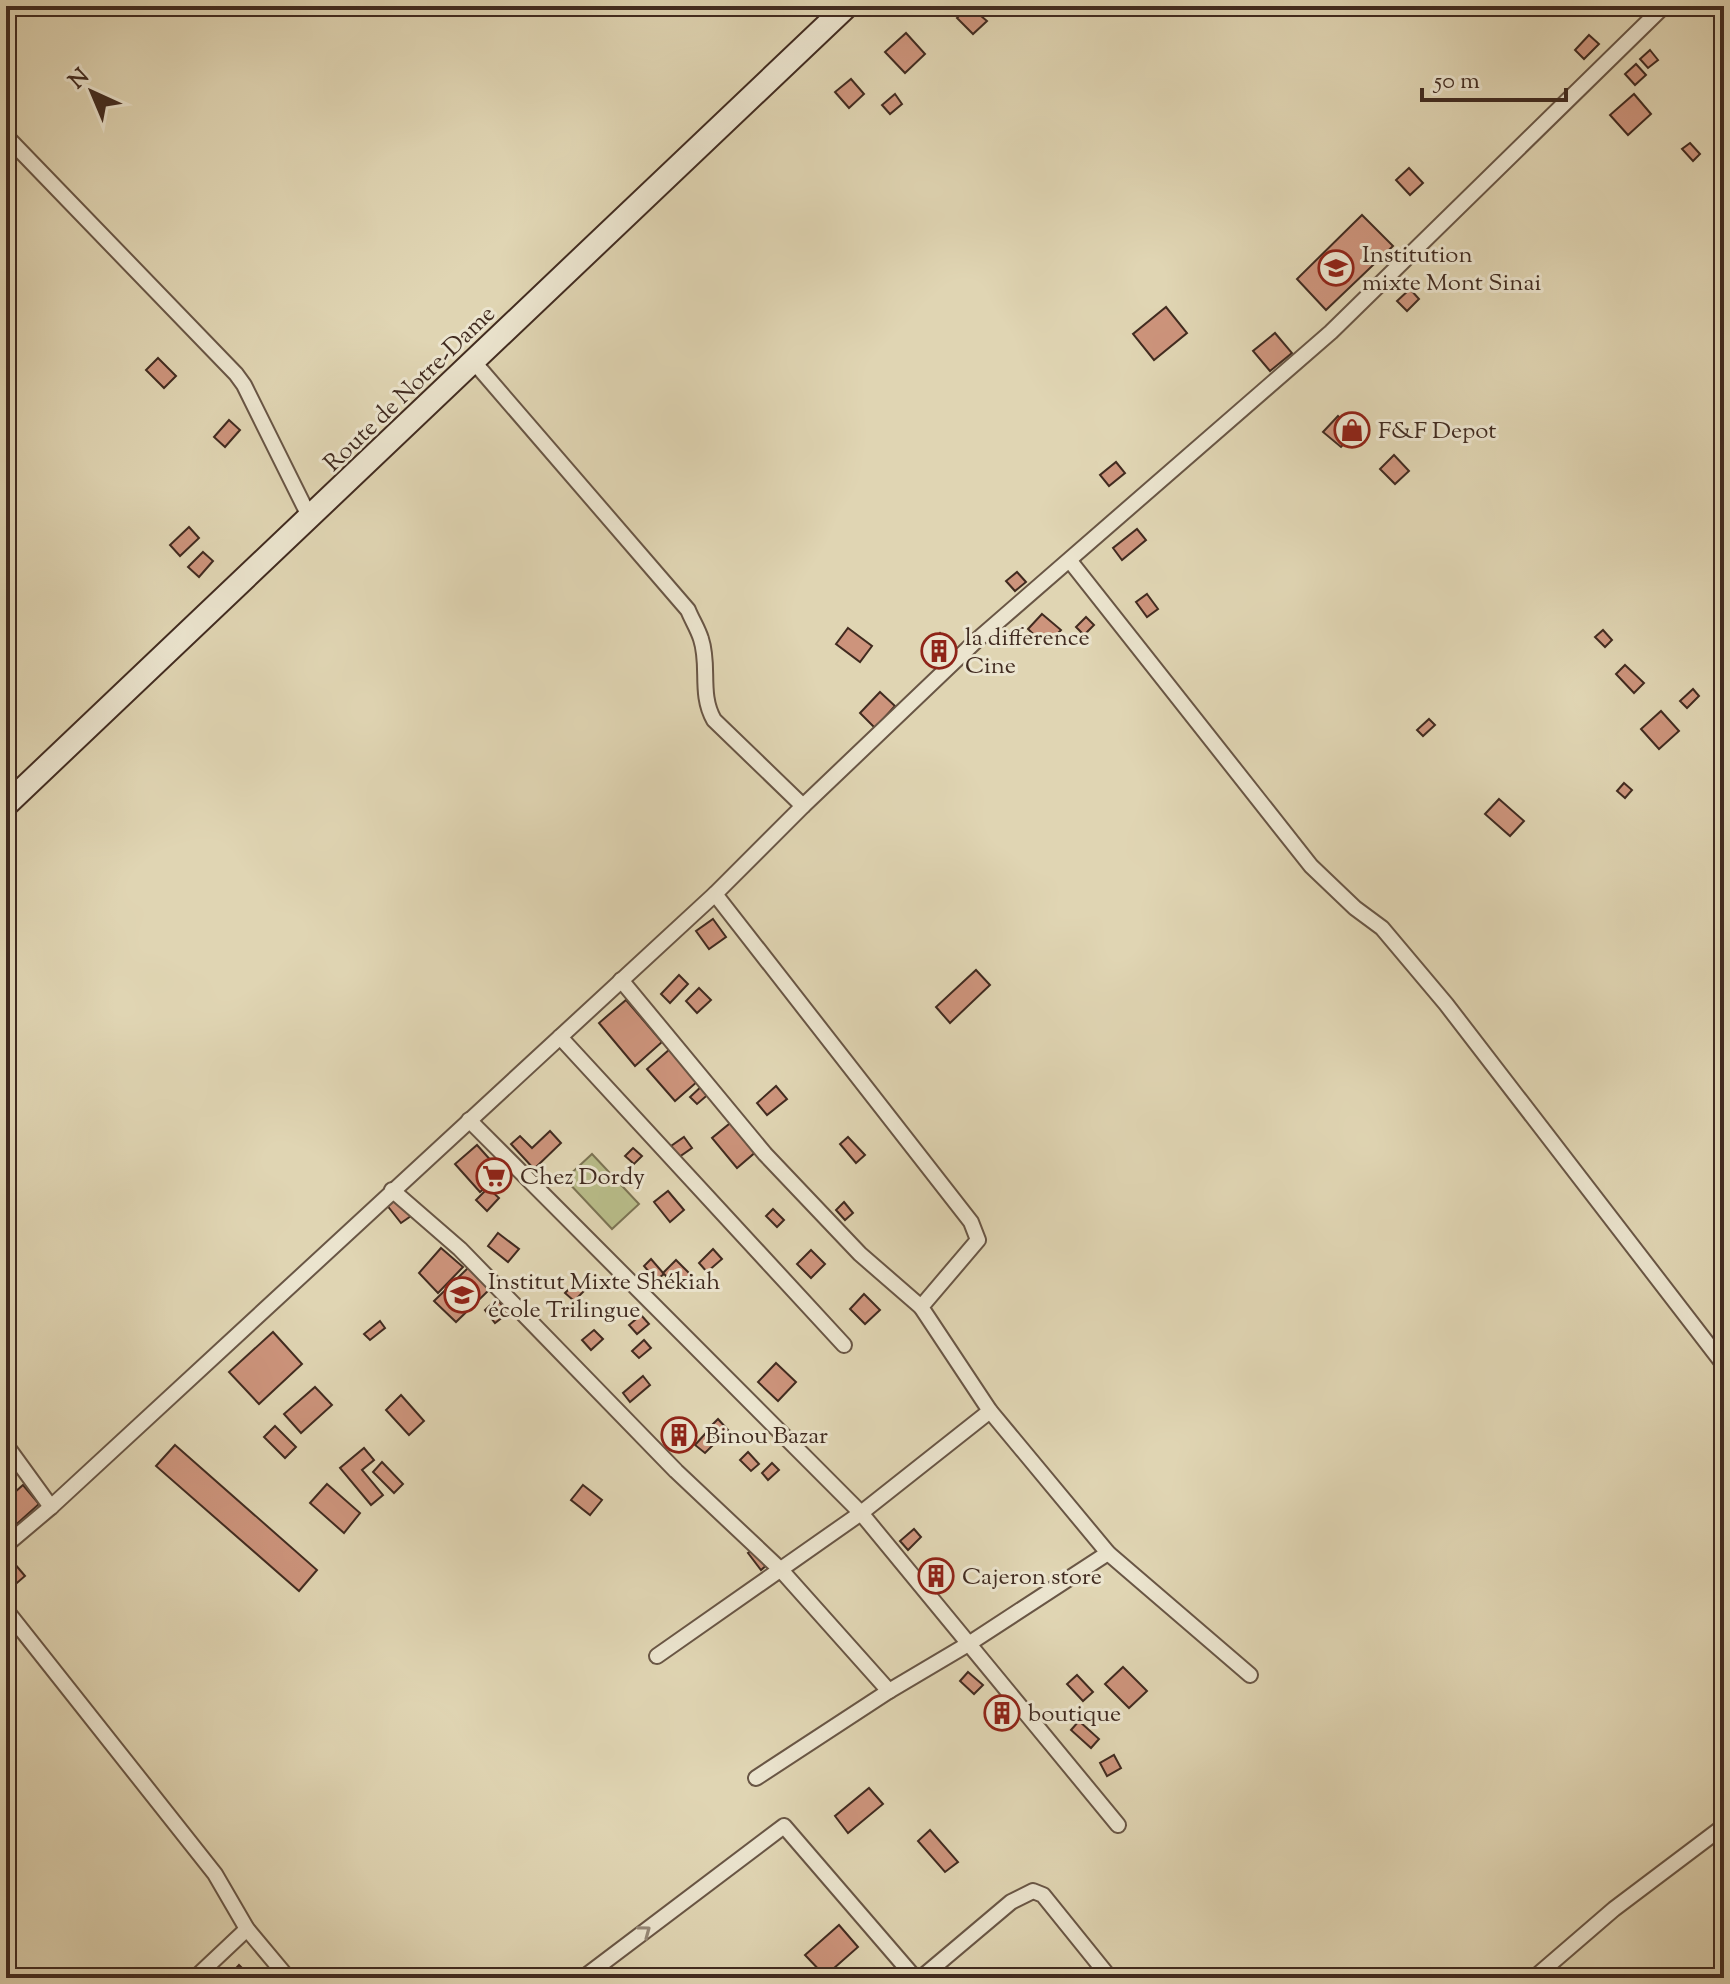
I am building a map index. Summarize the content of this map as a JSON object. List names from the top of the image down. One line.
{"streets":{"street":["Route de Notre-Dame"]},"places":{"school or university":["Institution mixte Mont Sinai","Institut Mixte Shékiah école Trilingue"],"shop":["F&F Depot"],"building":["la difference Cine","Binou Bazar","Cajeron store","boutique"],"supermarket":["Chez Dordy"]},"scale_bar":"50 m","north":"top left"}
